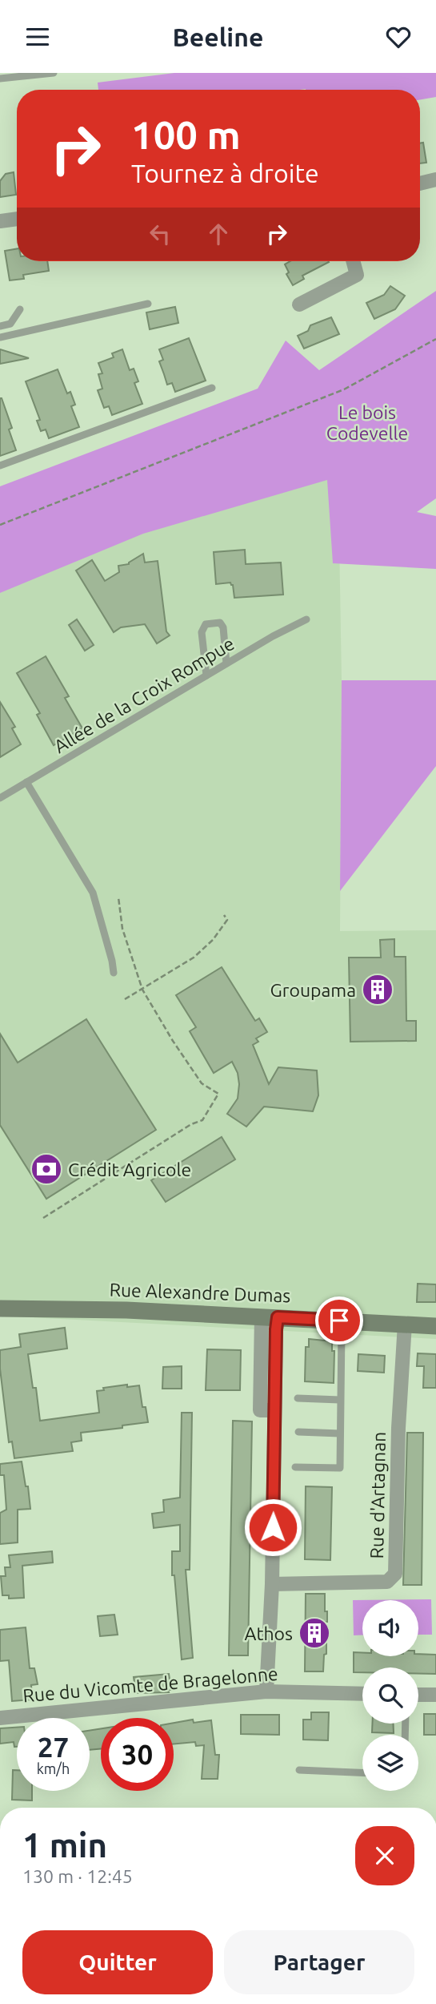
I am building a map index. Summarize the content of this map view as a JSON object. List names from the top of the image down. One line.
{"streets":{"street":["Rue Alexandre Dumas","Rue d'Artagnan","Rue du Vicomte de Bragelonne"],"lane":["Allée de la Croix Rompue"]},"crossings":[["Rue Alexandre Dumas","Rue d'Artagnan"]],"parks":["Le bois Codevelle"],"places":{"building":["Groupama","Athos"],"bank":["Crédit Agricole"]},"page":{"header":"Beeline","turn":["100 m","Tournez à droite"],"speed":"27 km/h","limit":"30","heading":["1 min","130 m · 12:45"],"buttons":["Quitter","Partager"]}}
